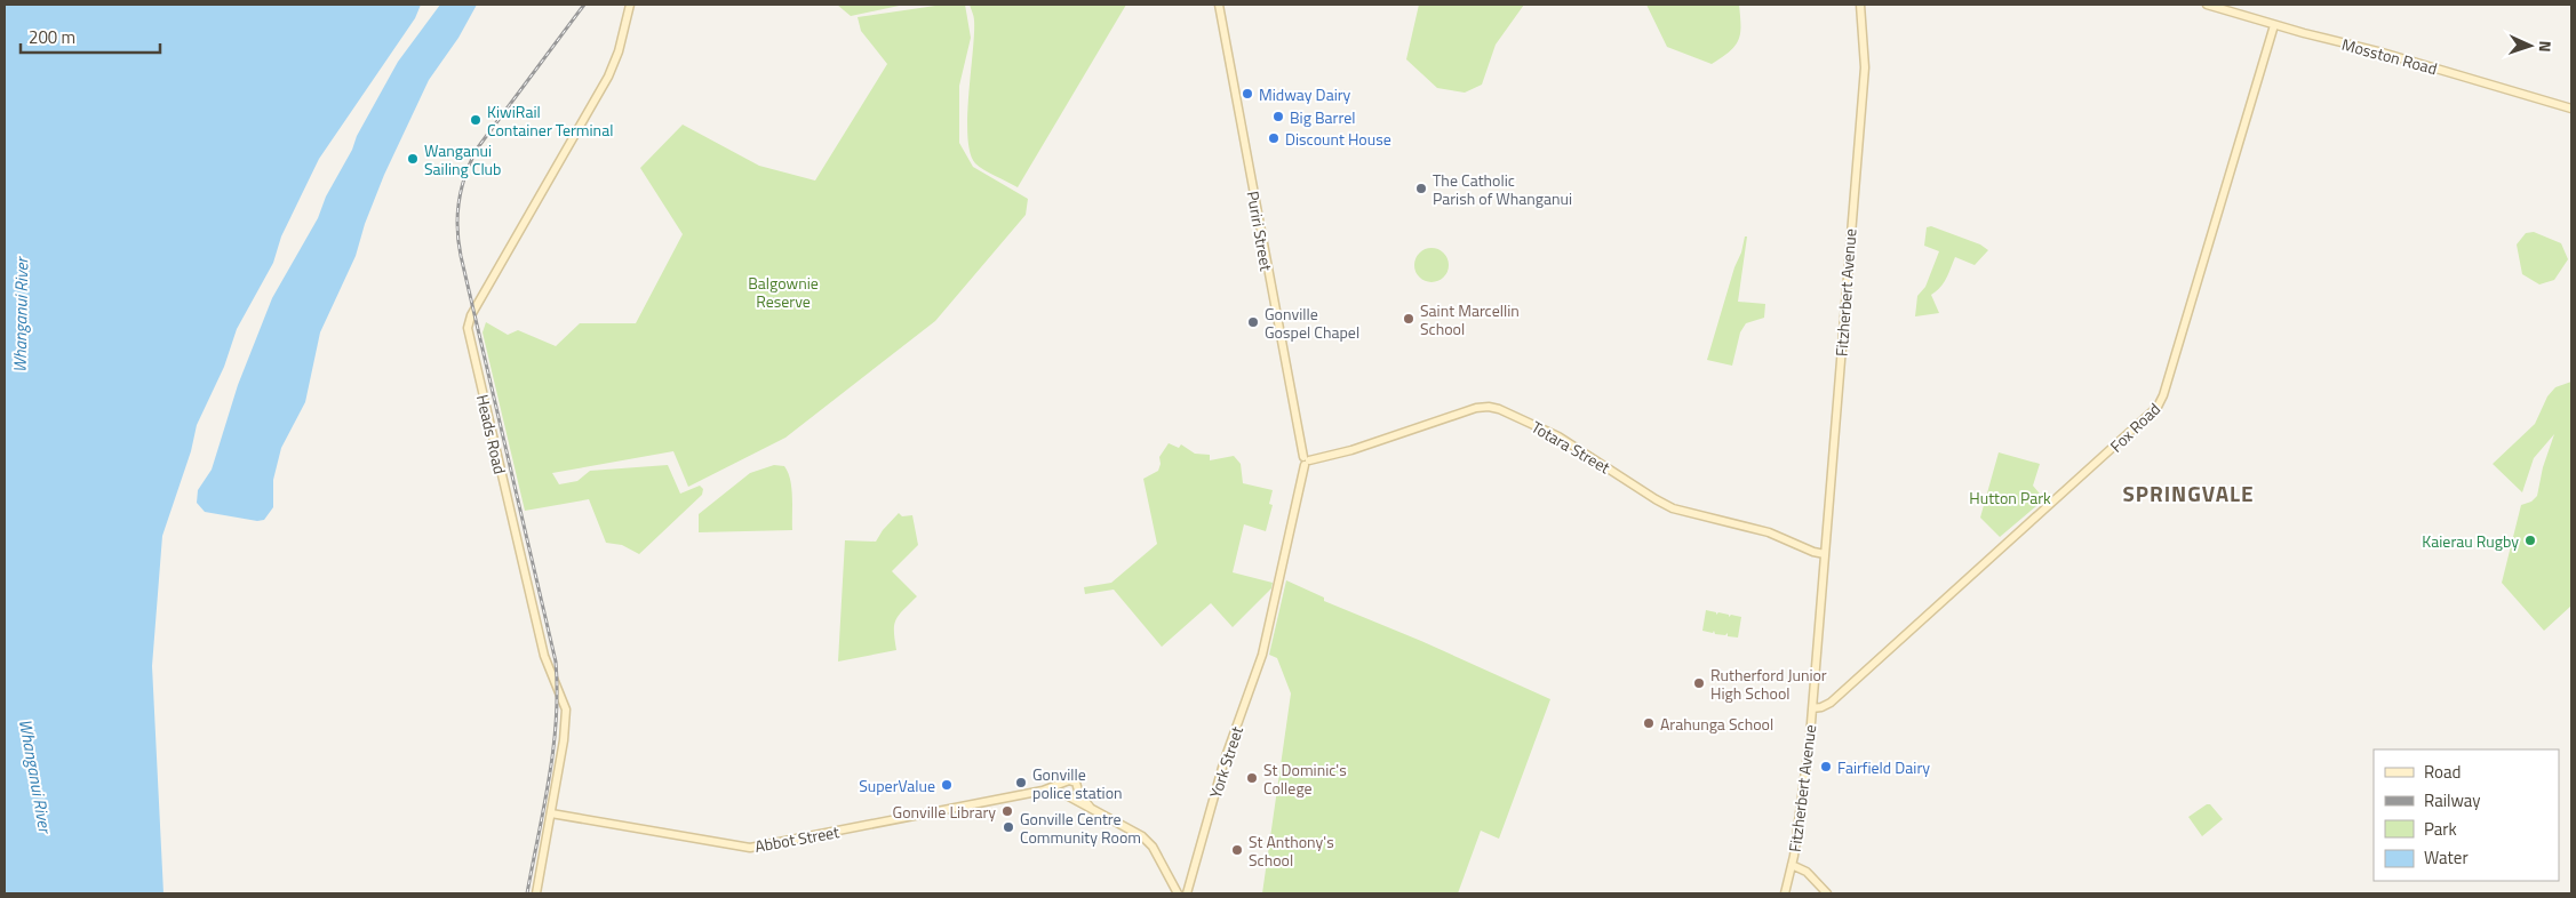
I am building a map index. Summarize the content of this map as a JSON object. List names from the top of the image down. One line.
{"streets":{"street":["Mosston Road","Puriri Street","Fitzherbert Avenue","Fox Road","Heads Road","Totara Street","York Street","Abbot Street"]},"crossings":[["Mosston Road","Fox Road"],["Puriri Street","Totara Street"],["Puriri Street","York Street"],["Fitzherbert Avenue","Fox Road"],["Fitzherbert Avenue","Totara Street"],["Heads Road","Abbot Street"]],"districts":["SPRINGVALE"],"water":["Whanganui River"],"parks":["Balgownie Reserve","Hutton Park"],"places":["Midway Dairy","Big Barrel","KiwiRail Container Terminal","Discount House","Wanganui Sailing Club","The Catholic Parish of Whanganui","Saint Marcellin School","Gonville Gospel Chapel","Kaierau Rugby","Rutherford Junior High School","Arahunga School","Fairfield Dairy","St Dominic's College","Gonville police station","SuperValue","Gonville Library","Gonville Centre Community Room","St Anthony's School"],"legend":["Road","Railway","Park","Water"],"scale_bar":"200 m","north":"right"}
